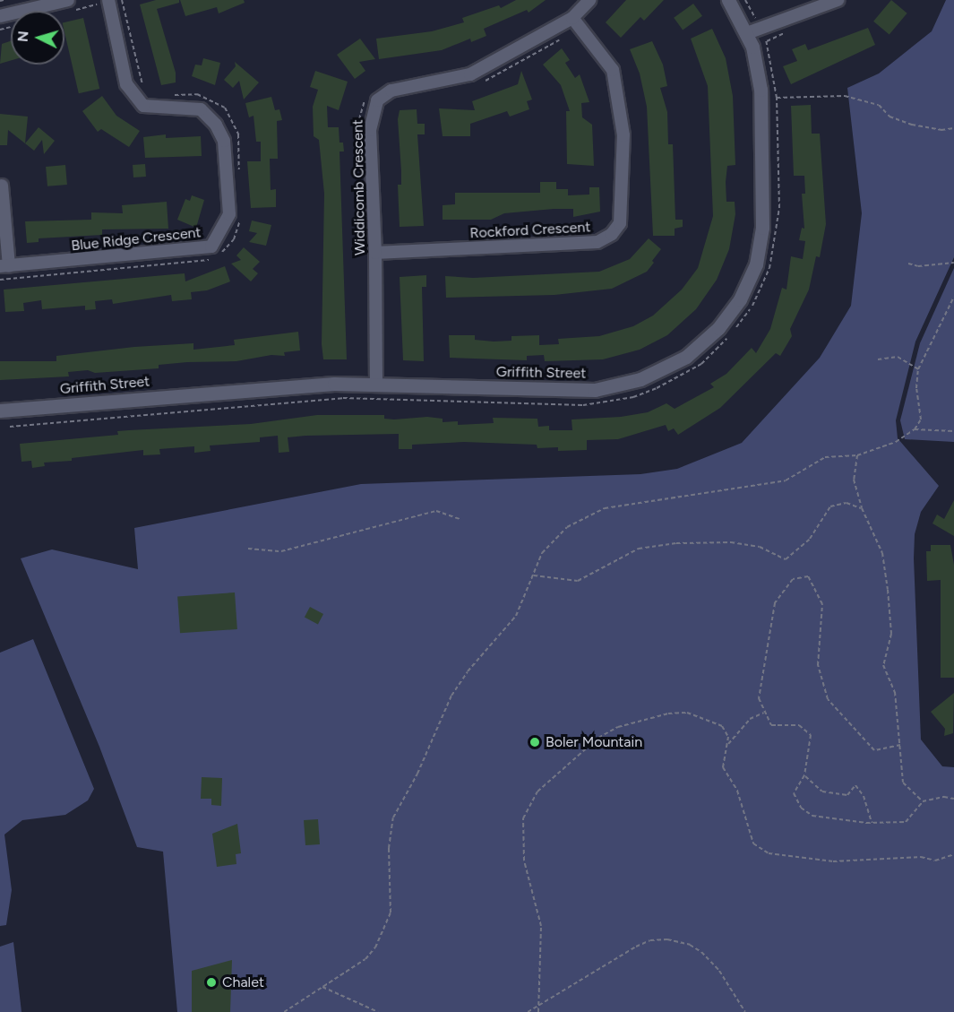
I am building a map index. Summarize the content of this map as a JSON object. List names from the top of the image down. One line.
{"streets":{"street":["Widdicomb Crescent","Rockford Crescent","Blue Ridge Crescent","Griffith Street"]},"crossings":[["Widdicomb Crescent","Rockford Crescent"],["Widdicomb Crescent","Griffith Street"]],"places":["Boler Mountain","Chalet"],"north":"left"}
